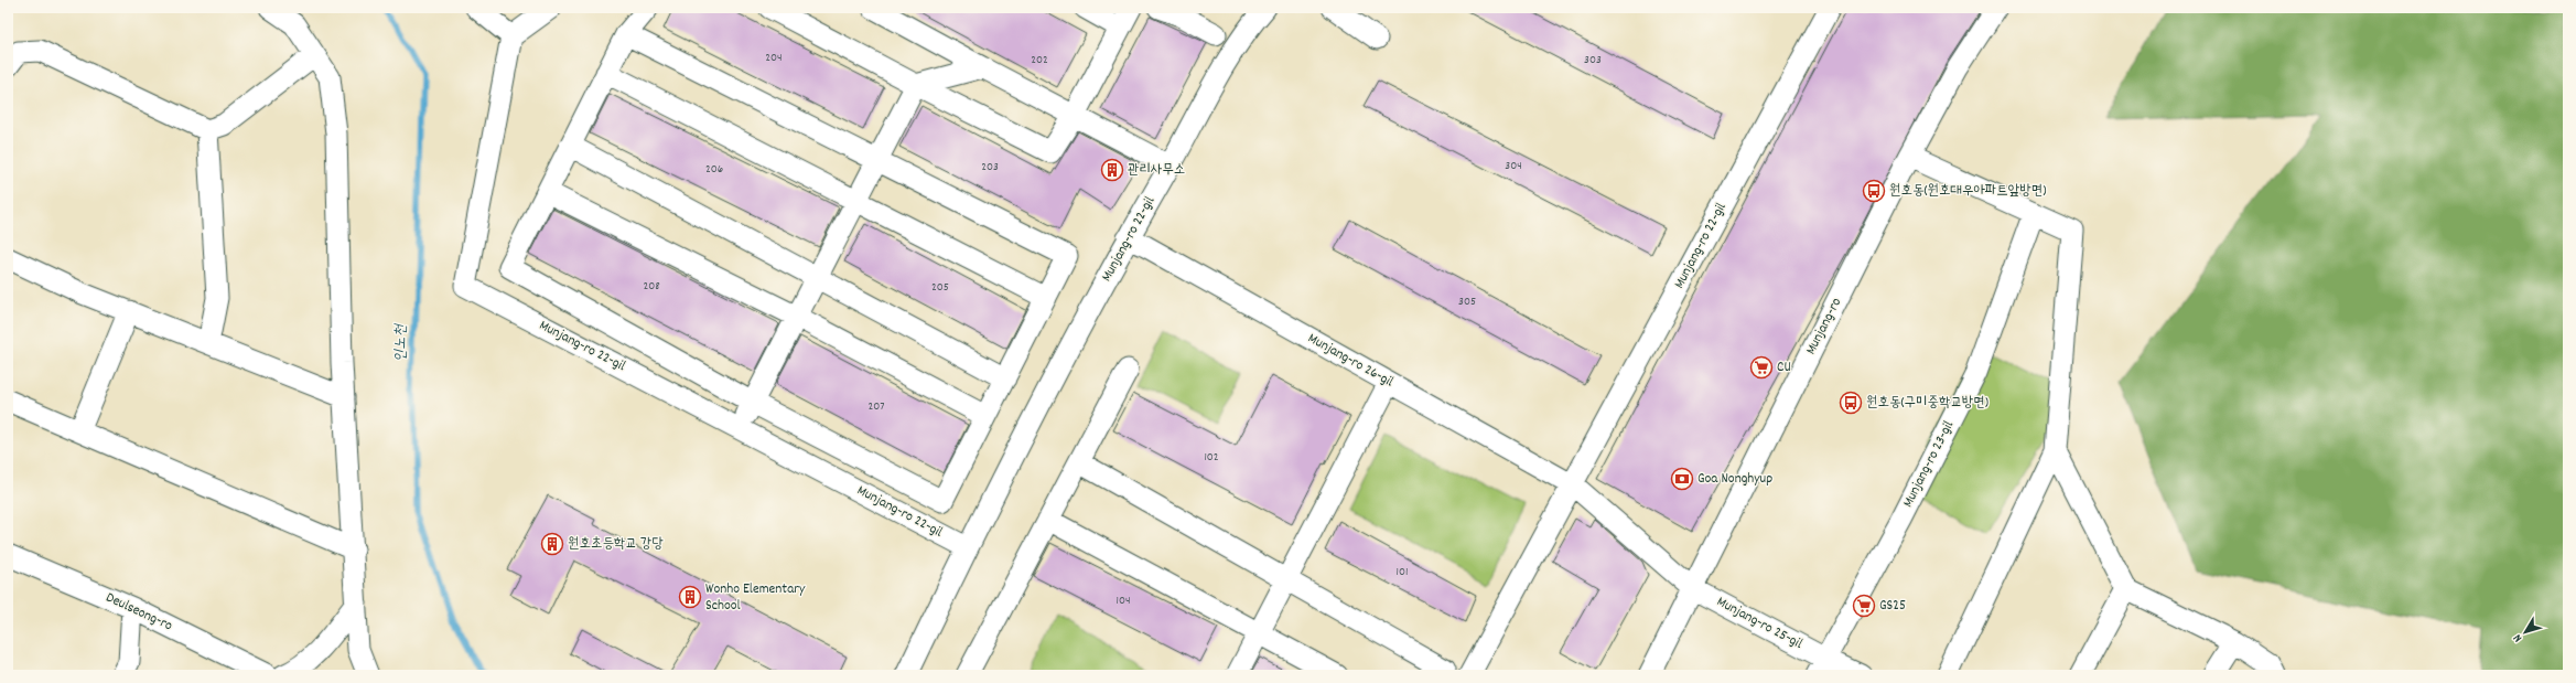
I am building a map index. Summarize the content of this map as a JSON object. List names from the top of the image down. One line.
{"streets":{"street":["Munjang-ro 22-gil","Munjang-ro","Munjang-ro 26-gil","Munjang-ro 23-gil","Deulseong-ro","Munjang-ro 25-gil"]},"crossings":[["Munjang-ro 22-gil","Munjang-ro 26-gil"],["Munjang-ro","Munjang-ro 26-gil"],["Munjang-ro","Munjang-ro 25-gil"],["Munjang-ro 26-gil","Munjang-ro 25-gil"],["Munjang-ro 23-gil","Munjang-ro 25-gil"]],"water":["인노천"],"places":{"building":["관리사무소","원호초등학교 강당","Wonho Elementary School"],"bus stop":["원호동(원호대우아파트앞방면)","원호동(구미중학교방면)"],"supermarket":["CU","GS25"],"bank":["Goa Nonghyup"]},"house_numbers":["204","202","303","304","203","206","208","205","305","207","102","101","104"],"north":"bottom left"}
